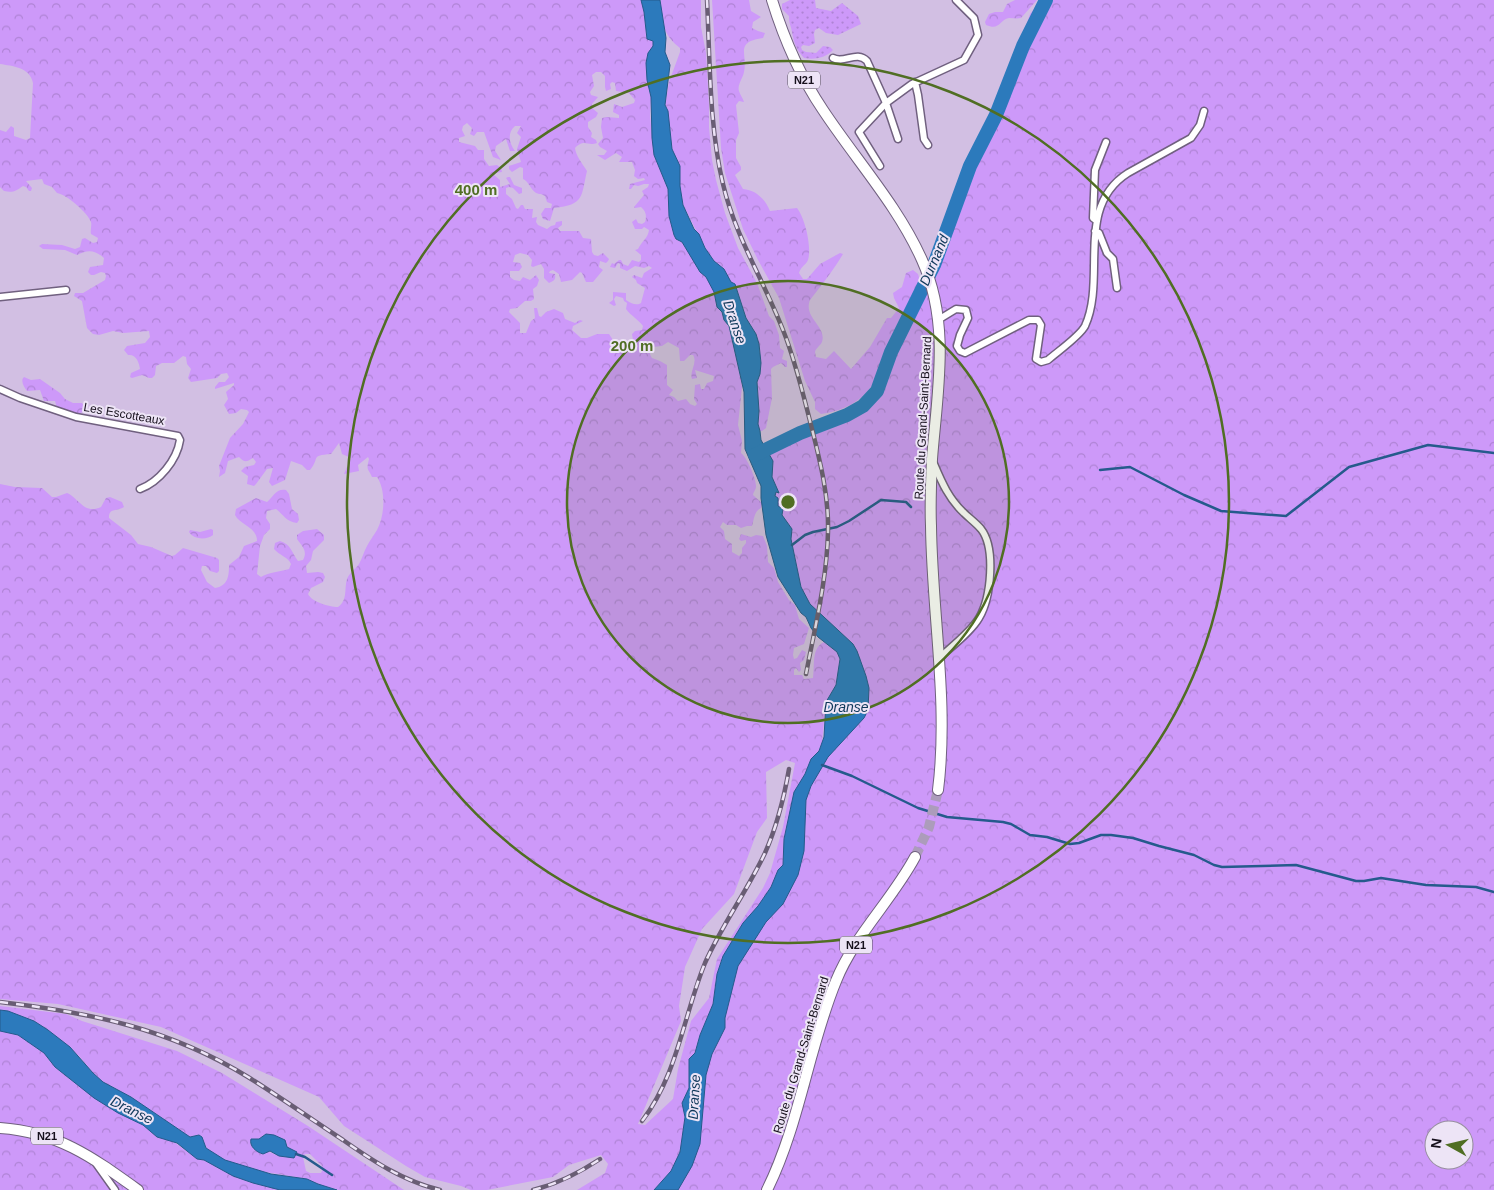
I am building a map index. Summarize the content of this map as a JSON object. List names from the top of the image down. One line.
{"streets":{"main road":["N21","Route du Grand-Saint-Bernard"],"street":["Les Escotteaux"]},"water":["Durnand","Dranse"],"north":"left","rings":["400 m","200 m"]}
